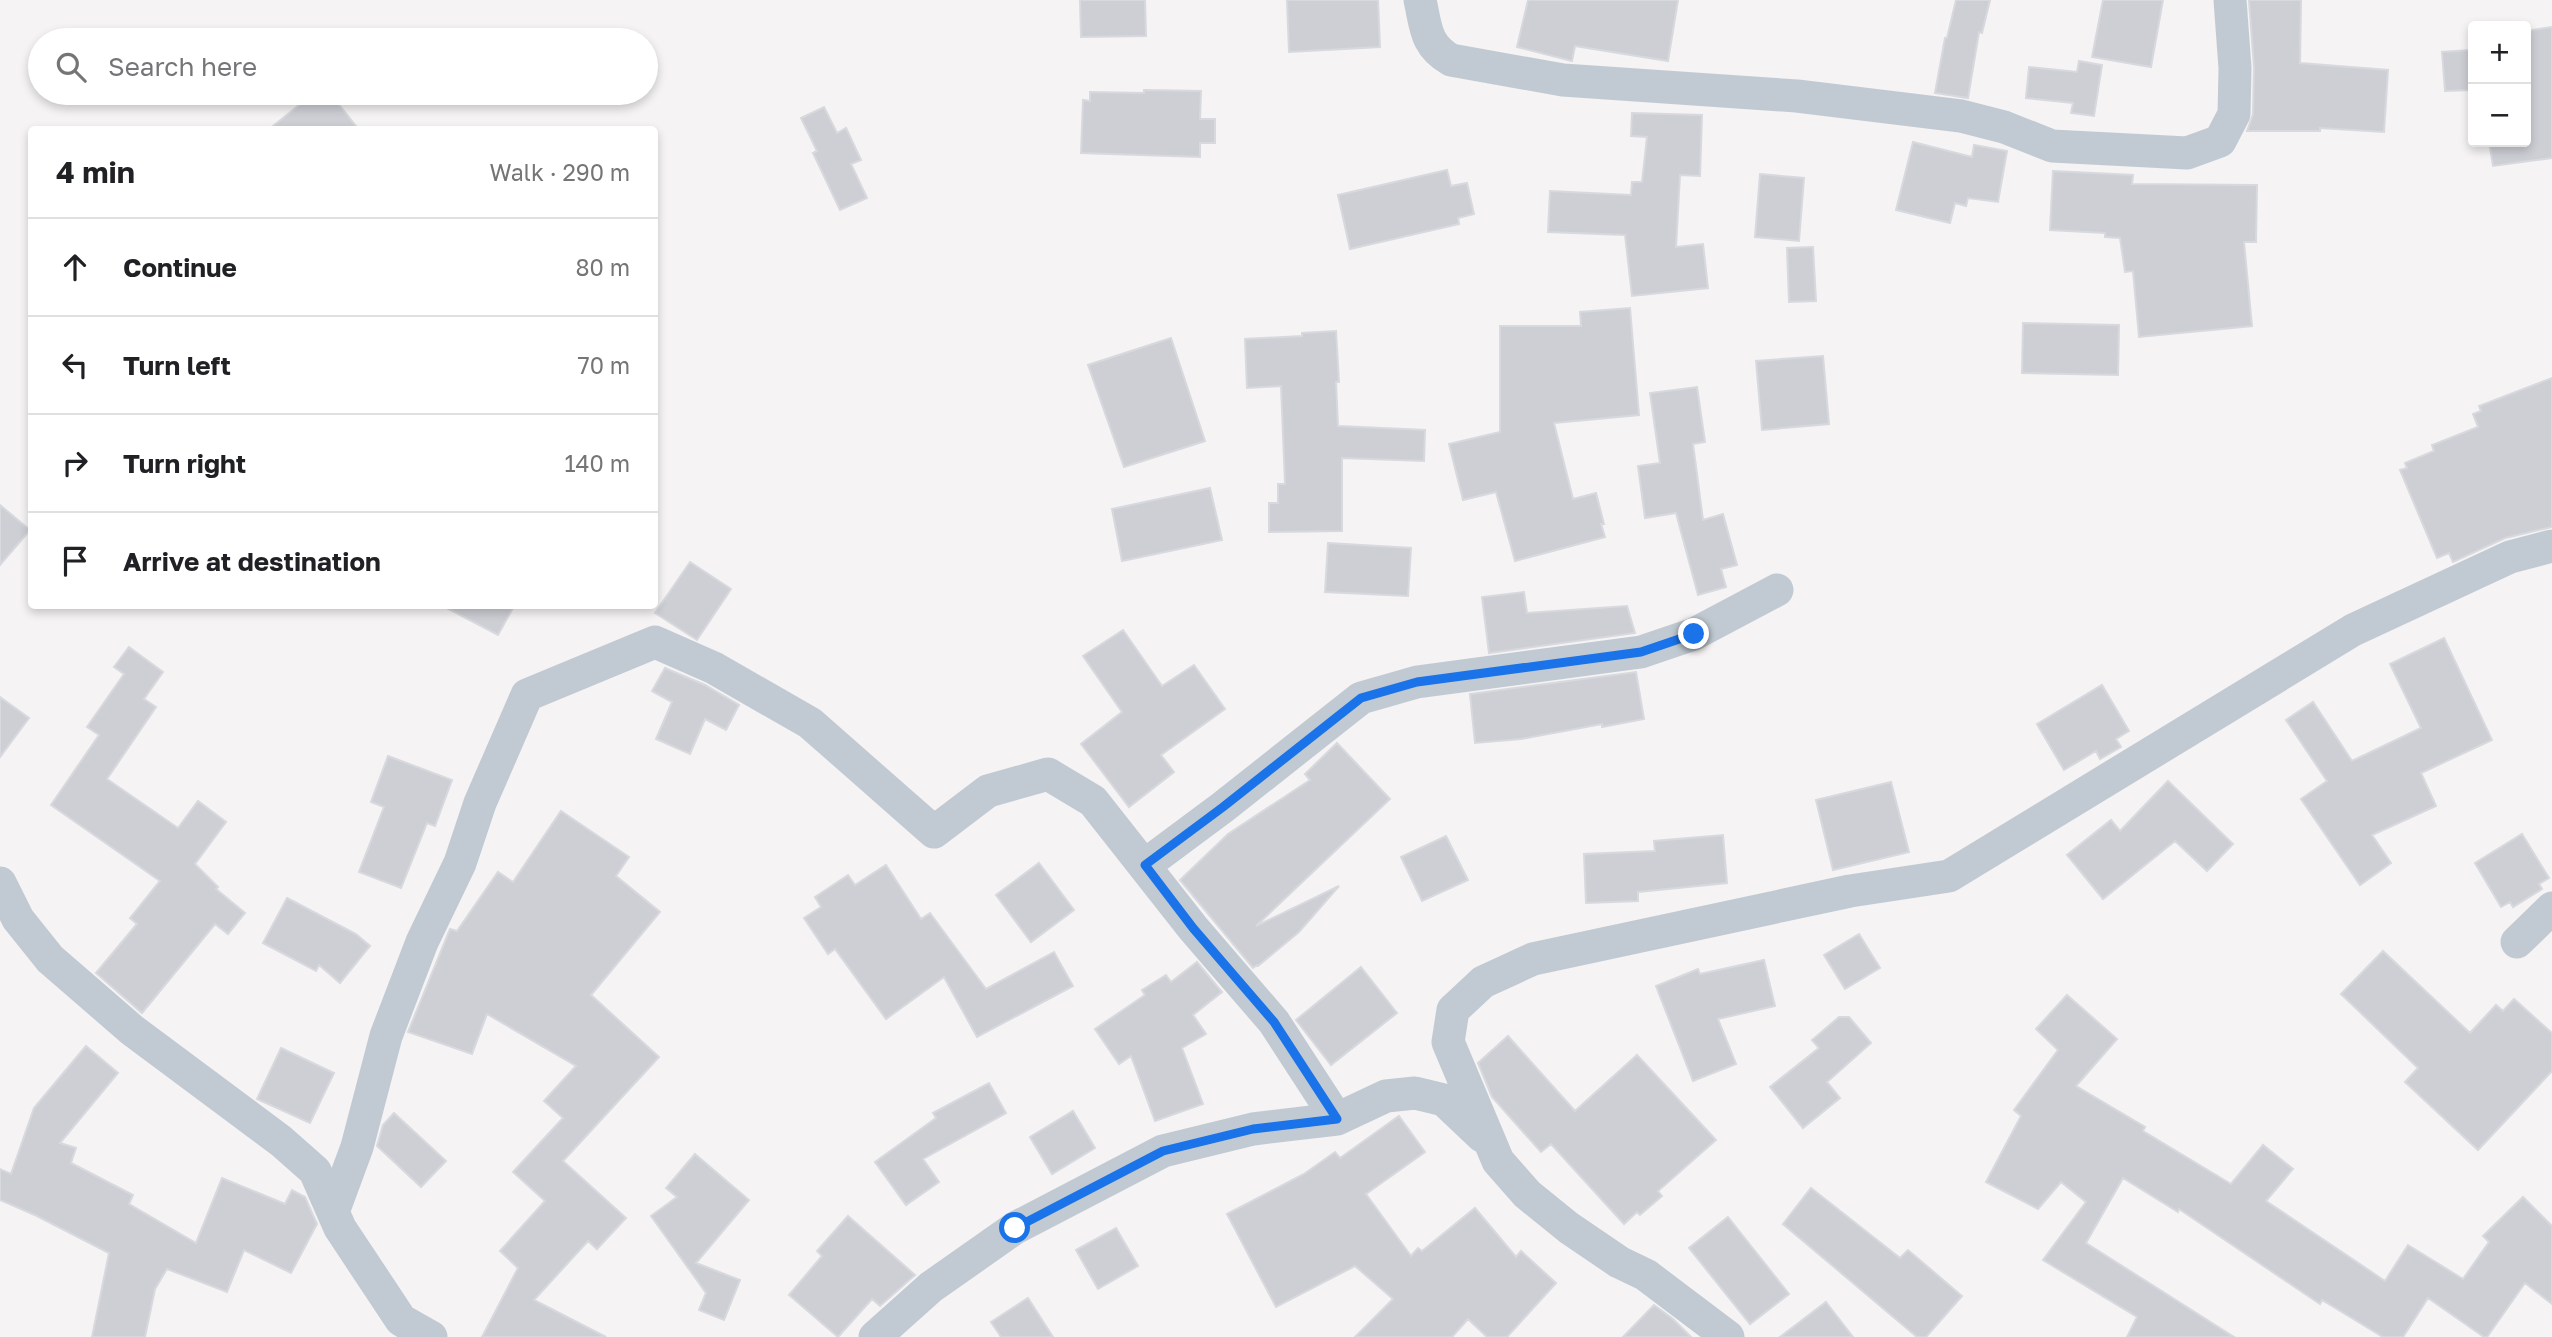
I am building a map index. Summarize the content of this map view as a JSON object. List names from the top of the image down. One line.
{"page":{"map_buttons":["+","−"],"search":"Search here","heading":["4 min","Walk · 290 m"],"list":[["Continue","80 m"],["Turn left","70 m"],["Turn right","140 m"],"Arrive at destination"]}}
